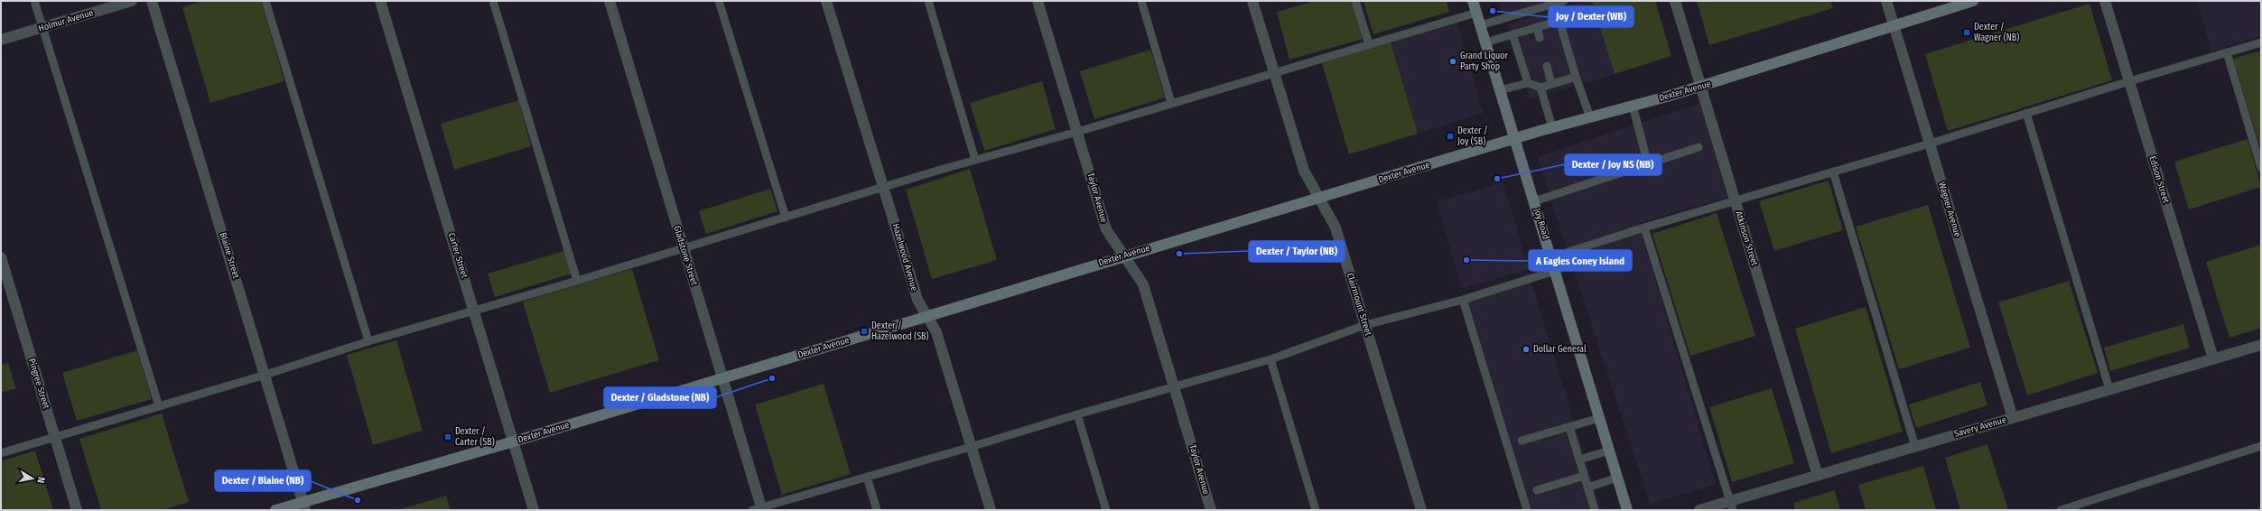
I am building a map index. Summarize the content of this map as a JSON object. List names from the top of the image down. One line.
{"streets":{"street":["Holmur Avenue","Dexter Avenue","Edison Street","Taylor Avenue","Wagner Avenue","Joy Road","Atkinson Street","Blaine Street","Carter Street","Gladstone Street","Hazelwood Avenue","Clairmount Street","Pingree Street","Savery Avenue"]},"crossings":[["Dexter Avenue","Taylor Avenue"],["Dexter Avenue","Wagner Avenue"],["Dexter Avenue","Joy Road"],["Dexter Avenue","Atkinson Street"],["Dexter Avenue","Blaine Street"],["Dexter Avenue","Carter Street"],["Dexter Avenue","Gladstone Street"],["Dexter Avenue","Hazelwood Avenue"],["Dexter Avenue","Clairmount Street"],["Edison Street","Savery Avenue"],["Wagner Avenue","Savery Avenue"],["Atkinson Street","Savery Avenue"]],"places":{"other":["Joy / Dexter (WB)","Grand Liquor Party Shop","Dexter / Joy NS (NB)","Dexter / Taylor (NB)","A Eagles Coney Island","Dollar General","Dexter / Gladstone (NB)","Dexter / Blaine (NB)"],"transit":["Dexter / Wagner (NB)","Dexter / Joy (SB)","Dexter / Hazelwood (SB)","Dexter / Carter (SB)"]},"north":"right"}
